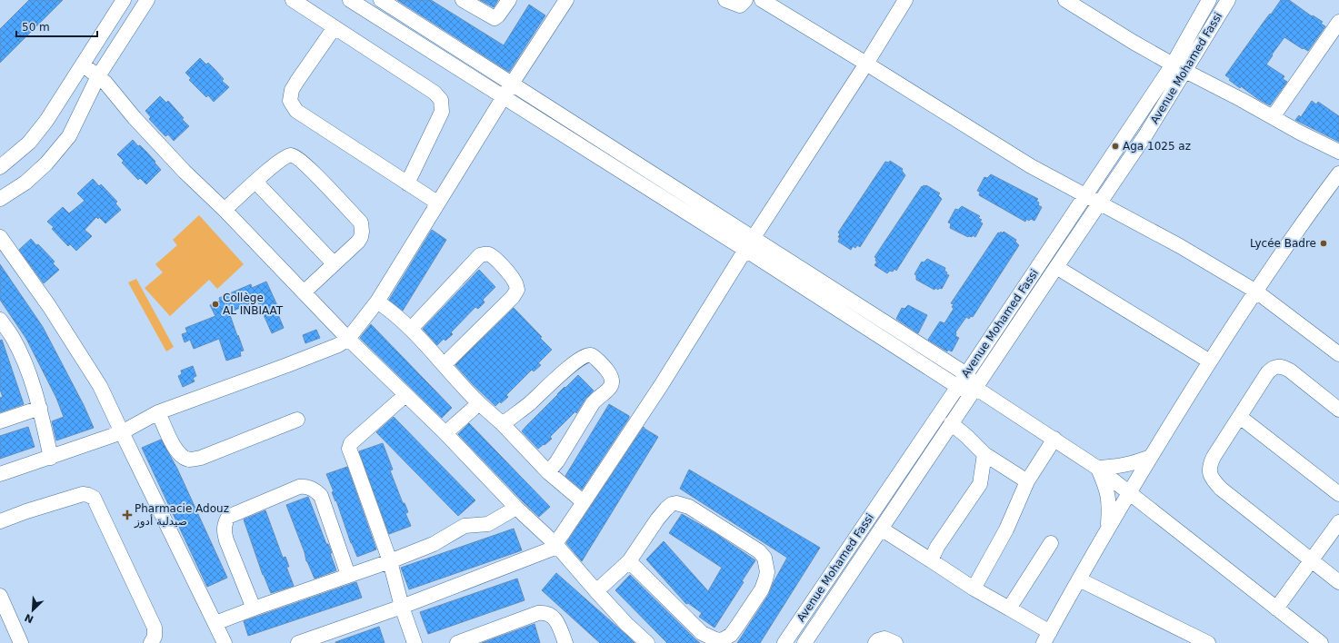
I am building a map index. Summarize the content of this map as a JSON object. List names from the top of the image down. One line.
{"streets":{"street":["Avenue Mohamed Fassi"]},"places":{"other":["Aga 1025 az","Lycée Badre","Collège AL INBIAAT"],"health":["Pharmacie Adouz صيدلية أدوز"]},"scale_bar":"50 m","north":"bottom left"}
